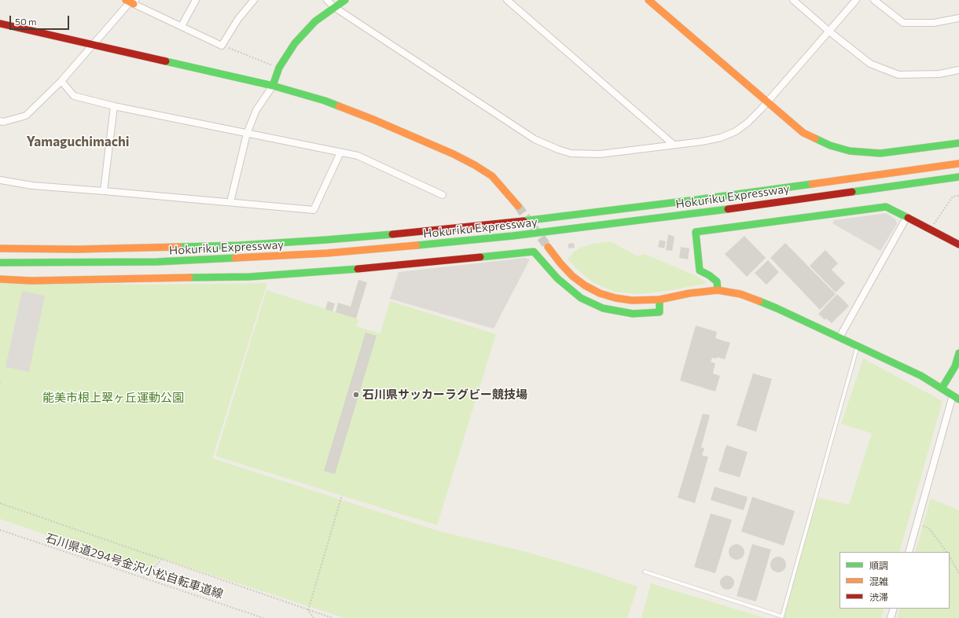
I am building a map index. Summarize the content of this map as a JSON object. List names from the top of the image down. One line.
{"streets":{"main road":["Hokuriku Expressway"],"path":["石川県道294号金沢小松自転車道線"]},"districts":["Yamaguchimachi"],"parks":["能美市根上翠ヶ丘運動公園"],"places":["石川県サッカーラグビー競技場"],"legend":["順調","混雑","渋滞"],"scale_bar":"50 m"}
